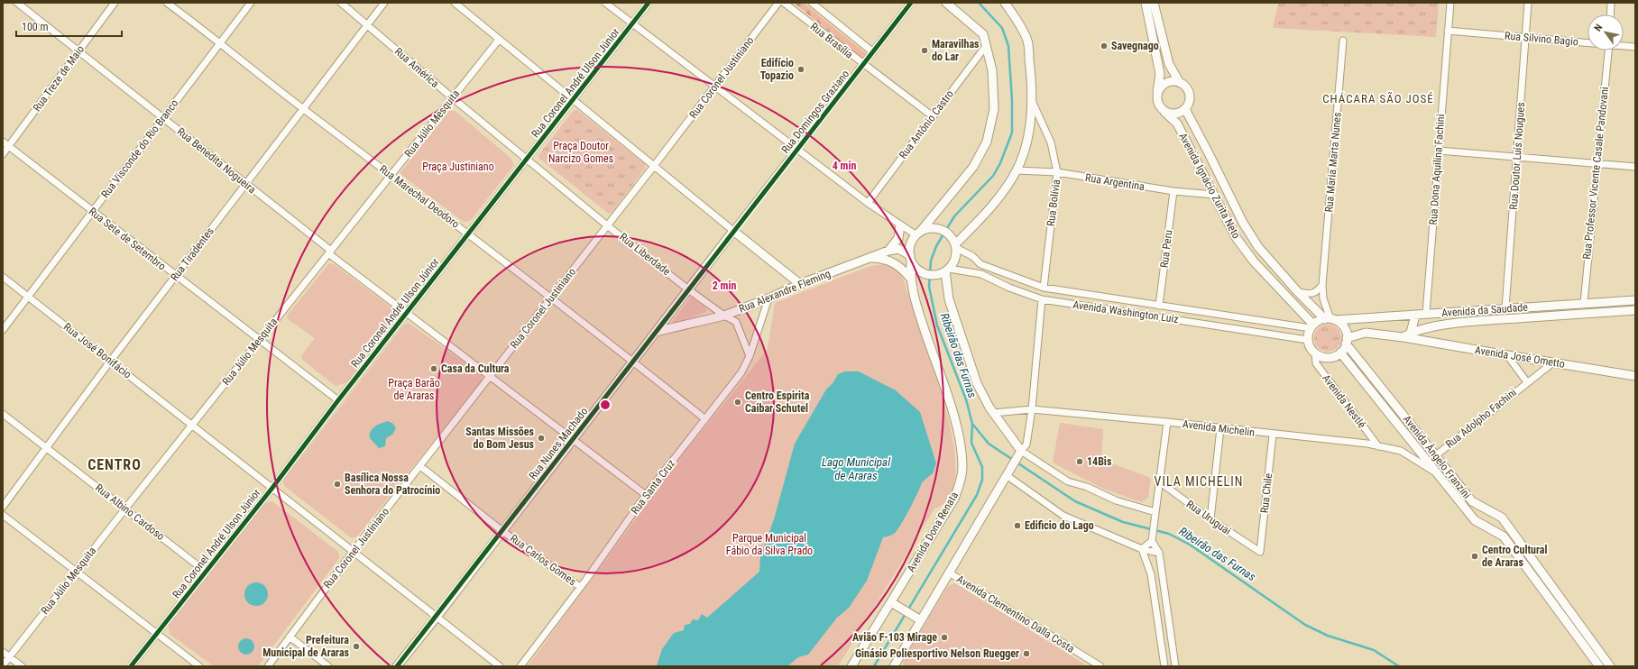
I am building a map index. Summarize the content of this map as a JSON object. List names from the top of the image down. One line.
{"streets":{"main road":["Avenida Ignácio Zurita Neto","Rua Alexandre Fleming","Avenida da Saudade","Avenida José Ometto","Rua Nunes Machado","Avenida Ângelo Franzini","Avenida Dona Renata"],"street":["Rua Silvino Bagio","Rua Brasília","Rua América","Rua Coronel Justiniano","Rua Treze de Maio","Rua Coronel André Ulson Júnior","Rua Domingos Graziano","Rua Júlio Mesquita","Rua Antônio Castro","Rua Visconde do Rio Branco","Rua Doutor Luís Nougues","Rua Benedita Nogueira","Rua Maria Marta Nunes","Rua Dona Aquilina Fachini","Rua Professor Vicente Casale Pandovani","Rua Argentina","Rua Marechal Deodoro","Rua Bolívia","Rua Sete de Setembro","Rua Peru","Rua Tiradentes","Rua Liberdade","Avenida Washington Luiz","Rua José Bonifácio","Avenida Nestlé","Rua Adolpho Fachini","Avenida Michelin","Rua Santa Cruz","Rua Chile","Rua Albino Cardoso","Rua Uruguai","Rua Carlos Gomes","Avenida Clementino Dalla Costa"]},"crossings":[["Rua Silvino Bagio","Rua Doutor Luís Nougues"],["Rua Silvino Bagio","Rua Dona Aquilina Fachini"],["Rua Brasília","Rua Domingos Graziano"],["Rua Brasília","Rua Antônio Castro"],["Rua América","Rua Coronel André Ulson Júnior"],["Rua América","Rua Júlio Mesquita"],["Rua América","Rua Tiradentes"],["Rua América","Rua Liberdade"],["Rua Coronel Justiniano","Rua Benedita Nogueira"],["Rua Coronel Justiniano","Rua Marechal Deodoro"],["Rua Coronel Justiniano","Rua Liberdade"],["Rua Coronel Justiniano","Rua José Bonifácio"],["Rua Coronel Justiniano","Rua Carlos Gomes"],["Rua Treze de Maio","Rua Benedita Nogueira"],["Rua Treze de Maio","Rua Sete de Setembro"],["Rua Coronel André Ulson Júnior","Rua Benedita Nogueira"],["Rua Coronel André Ulson Júnior","Rua Marechal Deodoro"],["Rua Coronel André Ulson Júnior","Rua Sete de Setembro"],["Rua Coronel André Ulson Júnior","Rua Liberdade"],["Rua Coronel André Ulson Júnior","Rua José Bonifácio"],["Rua Coronel André Ulson Júnior","Rua Albino Cardoso"],["Rua Domingos Graziano","Rua Nunes Machado"],["Rua Júlio Mesquita","Rua Benedita Nogueira"],["Rua Júlio Mesquita","Rua Marechal Deodoro"],["Rua Júlio Mesquita","Rua Sete de Setembro"],["Rua Júlio Mesquita","Rua José Bonifácio"],["Rua Júlio Mesquita","Rua Albino Cardoso"],["Rua Visconde do Rio Branco","Rua Benedita Nogueira"],["Rua Visconde do Rio Branco","Rua Marechal Deodoro"],["Rua Visconde do Rio Branco","Rua Sete de Setembro"],["Rua Visconde do Rio Branco","Rua José Bonifácio"],["Rua Doutor Luís Nougues","Avenida da Saudade"],["Rua Benedita Nogueira","Rua Tiradentes"],["Rua Benedita Nogueira","Rua Nunes Machado"],["Rua Benedita Nogueira","Rua Santa Cruz"],["Rua Maria Marta Nunes","Avenida Ignácio Zurita Neto"],["Rua Maria Marta Nunes","Avenida da Saudade"],["Rua Maria Marta Nunes","Avenida Washington Luiz"],["Rua Maria Marta Nunes","Avenida Nestlé"],["Rua Maria Marta Nunes","Avenida Ângelo Franzini"],["Rua Dona Aquilina Fachini","Avenida da Saudade"],["Rua Professor Vicente Casale Pandovani","Avenida da Saudade"],["Rua Argentina","Avenida Ignácio Zurita Neto"],["Rua Argentina","Rua Bolívia"],["Rua Argentina","Rua Peru"],["Avenida Ignácio Zurita Neto","Avenida da Saudade"],["Avenida Ignácio Zurita Neto","Avenida Washington Luiz"],["Avenida Ignácio Zurita Neto","Avenida Nestlé"],["Avenida Ignácio Zurita Neto","Avenida Ângelo Franzini"],["Rua Marechal Deodoro","Rua Tiradentes"],["Rua Marechal Deodoro","Rua Nunes Machado"],["Rua Marechal Deodoro","Rua Santa Cruz"],["Rua Bolívia","Avenida Washington Luiz"],["Rua Sete de Setembro","Rua Tiradentes"],["Rua Peru","Avenida Washington Luiz"],["Rua Tiradentes","Rua José Bonifácio"],["Rua Tiradentes","Rua Albino Cardoso"],["Rua Liberdade","Rua Alexandre Fleming"],["Rua Liberdade","Rua Nunes Machado"],["Rua Liberdade","Rua Santa Cruz"],["Rua Alexandre Fleming","Avenida Washington Luiz"],["Rua Alexandre Fleming","Rua Nunes Machado"],["Rua Alexandre Fleming","Rua Santa Cruz"],["Rua Alexandre Fleming","Avenida Dona Renata"],["Avenida da Saudade","Avenida Washington Luiz"],["Avenida da Saudade","Avenida José Ometto"],["Avenida da Saudade","Avenida Nestlé"],["Avenida da Saudade","Avenida Ângelo Franzini"],["Avenida Washington Luiz","Avenida Nestlé"],["Avenida Washington Luiz","Avenida Ângelo Franzini"],["Avenida Washington Luiz","Avenida Dona Renata"],["Rua José Bonifácio","Rua Nunes Machado"],["Avenida José Ometto","Rua Adolpho Fachini"],["Avenida Nestlé","Avenida Michelin"],["Avenida Nestlé","Avenida Ângelo Franzini"],["Rua Adolpho Fachini","Avenida Ângelo Franzini"],["Avenida Michelin","Avenida Ângelo Franzini"],["Avenida Michelin","Rua Chile"],["Rua Nunes Machado","Rua Carlos Gomes"],["Rua Santa Cruz","Rua Carlos Gomes"],["Rua Chile","Rua Uruguai"]],"districts":["CHÁCARA SÃO JOSÉ","CENTRO","VILA MICHELIN"],"water":["Ribeirão das Furnas","Lago Municipal de Araras"],"parks":["Praça Doutor Narcizo Gomes","Praça Justiniano","Praça Barão de Araras","Parque Municipal Fábio da Silva Prado"],"places":["Savegnago","Maravilhas do Lar","Edifício Topazio","Casa da Cultura","Centro Espirita Caibar Schutel","Santas Missões do Bom Jesus","14Bis","Basílica Nossa Senhora do Patrocínio","Edificio do Lago","Centro Cultural de Araras","Avião F-103 Mirage","Prefeitura Municipal de Araras","Ginásio Poliesportivo Nelson Ruegger"],"scale_bar":"100 m","north":"top left","rings":["4 min","2 min"]}
